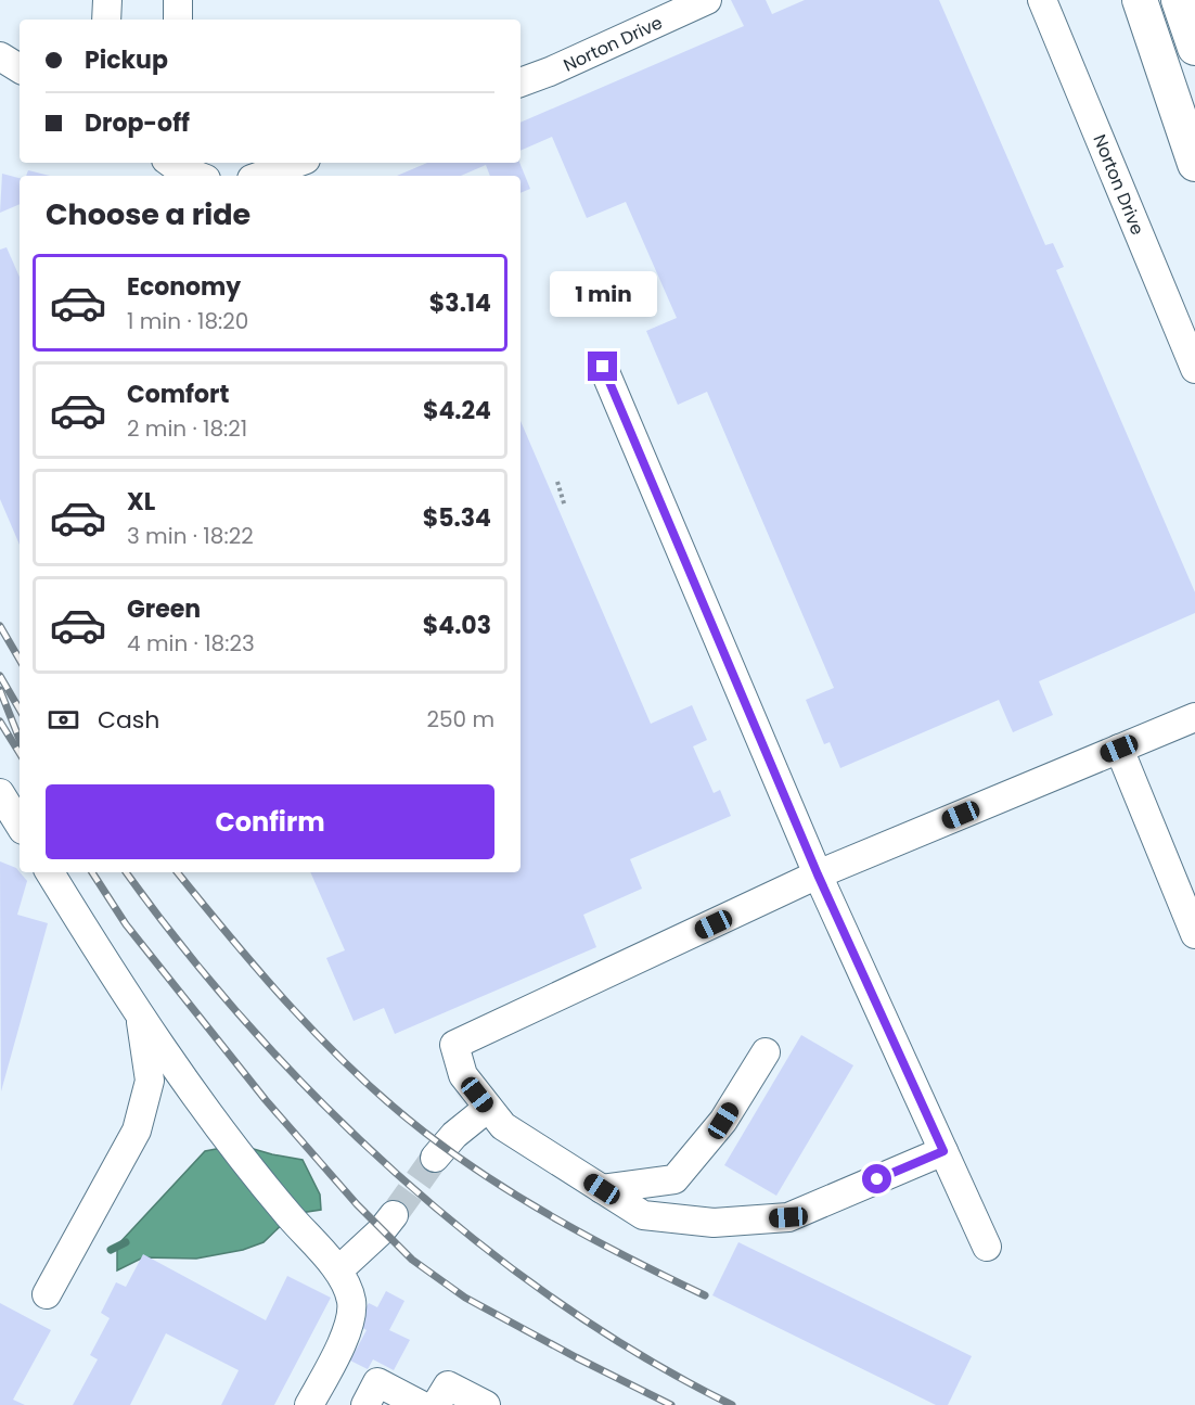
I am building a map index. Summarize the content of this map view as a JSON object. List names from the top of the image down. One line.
{"streets":{"street":["Norton Drive"]},"page":{"banner":["Pickup","Drop-off"],"heading":"Choose a ride","list":[{"name":"Economy","note":"1 min · 18:20","value":"$3.14"},{"name":"Comfort","note":"2 min · 18:21","value":"$4.24"},{"name":"XL","note":"3 min · 18:22","value":"$5.34"},{"name":"Green","note":"4 min · 18:23","value":"$4.03"}],"bubble":"1 min","pay":["Cash","250 m"],"buttons":"Confirm"}}
